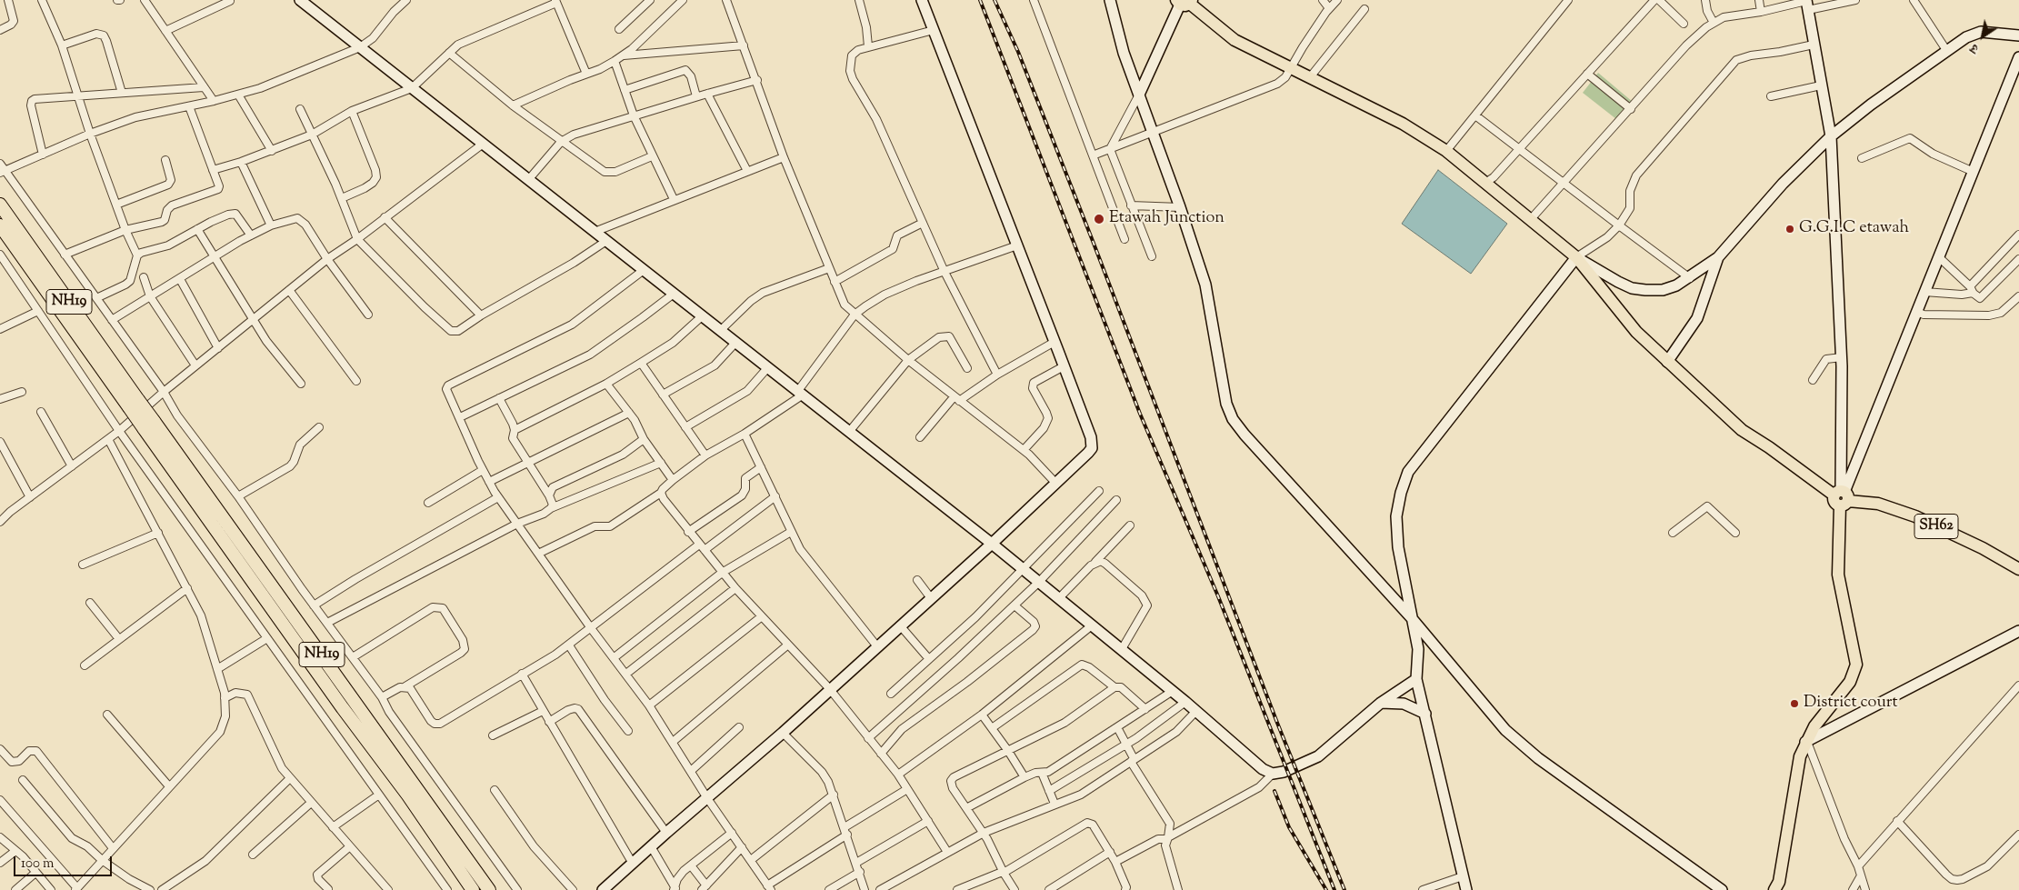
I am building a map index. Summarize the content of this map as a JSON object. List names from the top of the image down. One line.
{"streets":{"highway":["NH19"],"main road":["SH62"]},"places":["Etawah Junction","G.G.I.C etawah","District court"],"scale_bar":"100 m","north":"bottom left"}
